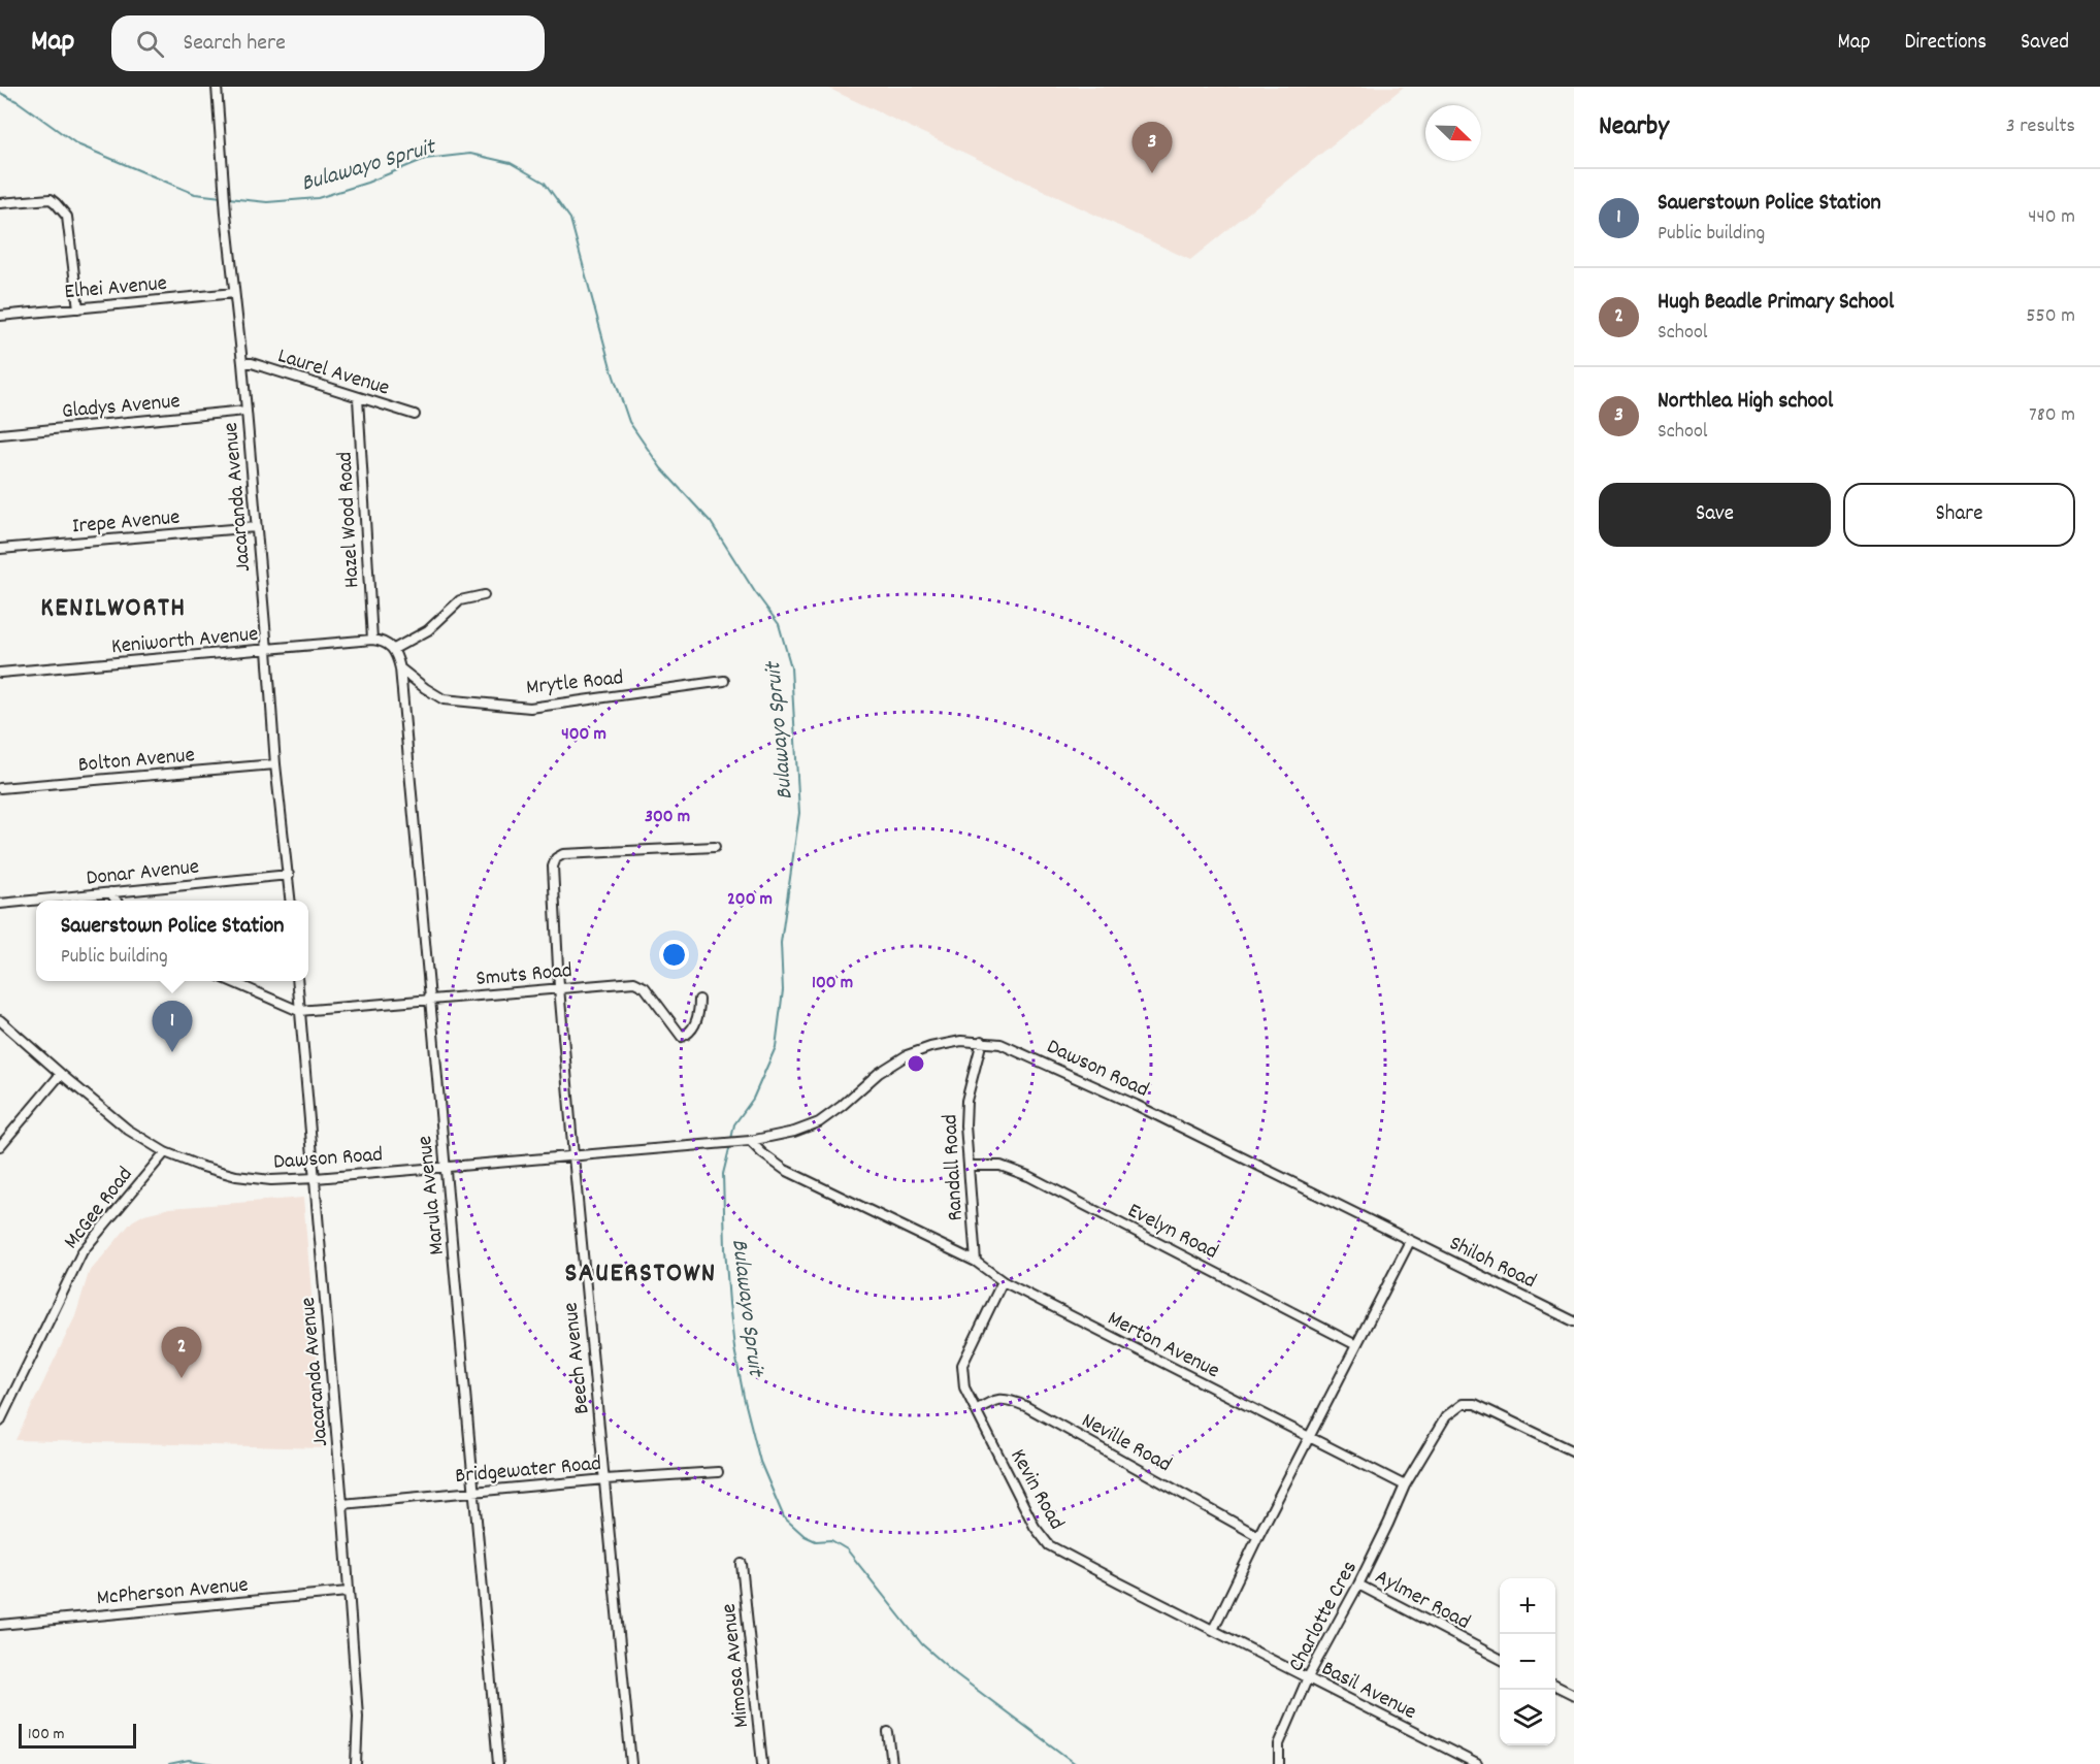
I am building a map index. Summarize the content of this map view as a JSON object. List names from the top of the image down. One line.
{"streets":{"street":["Elhei Avenue","Laurel Avenue","Gladys Avenue","Jacaranda Avenue","Irepe Avenue","Hazel Wood Road","Keniworth Avenue","Mrytle Road","Bolton Avenue","Donar Avenue","Smuts Road","Dawson Road","Randall Road","Marula Avenue","McGee Road","Evelyn Road","Shiloh Road","Merton Avenue","Beech Avenue","Neville Road","Bridgewater Road","Kevin Road","McPherson Avenue","Aylmer Road","Charlotte Cres","Mimosa Avenue","Basil Avenue"]},"crossings":[["Elhei Avenue","Jacaranda Avenue"],["Laurel Avenue","Jacaranda Avenue"],["Laurel Avenue","Hazel Wood Road"],["Gladys Avenue","Jacaranda Avenue"],["Jacaranda Avenue","Irepe Avenue"],["Jacaranda Avenue","Keniworth Avenue"],["Jacaranda Avenue","Bolton Avenue"],["Jacaranda Avenue","Donar Avenue"],["Jacaranda Avenue","Smuts Road"],["Jacaranda Avenue","Dawson Road"],["Jacaranda Avenue","Bridgewater Road"],["Jacaranda Avenue","McPherson Avenue"],["Hazel Wood Road","Keniworth Avenue"],["Mrytle Road","Marula Avenue"],["Smuts Road","Marula Avenue"],["Smuts Road","Beech Avenue"],["Dawson Road","Randall Road"],["Dawson Road","Marula Avenue"],["Dawson Road","McGee Road"],["Dawson Road","Shiloh Road"],["Dawson Road","Beech Avenue"],["Randall Road","Evelyn Road"],["Marula Avenue","Bridgewater Road"],["Merton Avenue","Kevin Road"],["Beech Avenue","Bridgewater Road"],["Neville Road","Kevin Road"],["Kevin Road","Basil Avenue"],["Aylmer Road","Charlotte Cres"],["Charlotte Cres","Basil Avenue"]],"districts":["KENILWORTH","SAUERSTOWN"],"water":["Bulawayo Spruit"],"scale_bar":"100 m","north":"bottom right","page":{"header":"Map","search":"Search here","nav":["Map","Directions","Saved"],"heading":["Nearby","3 results"],"pins":["3","1","2"],"list":[{"mark":"1","name":"Sauerstown Police Station","note":"Public building","value":"440 m"},{"mark":"2","name":"Hugh Beadle Primary School","note":"School","value":"550 m"},{"mark":"3","name":"Northlea High school","note":"School","value":"780 m"}],"buttons":["Save","Share"],"popup":["Sauerstown Police Station","Public building"],"map_buttons":["+","−"],"scale":"100 m"},"rings":["400 m","300 m","200 m","100 m"]}
